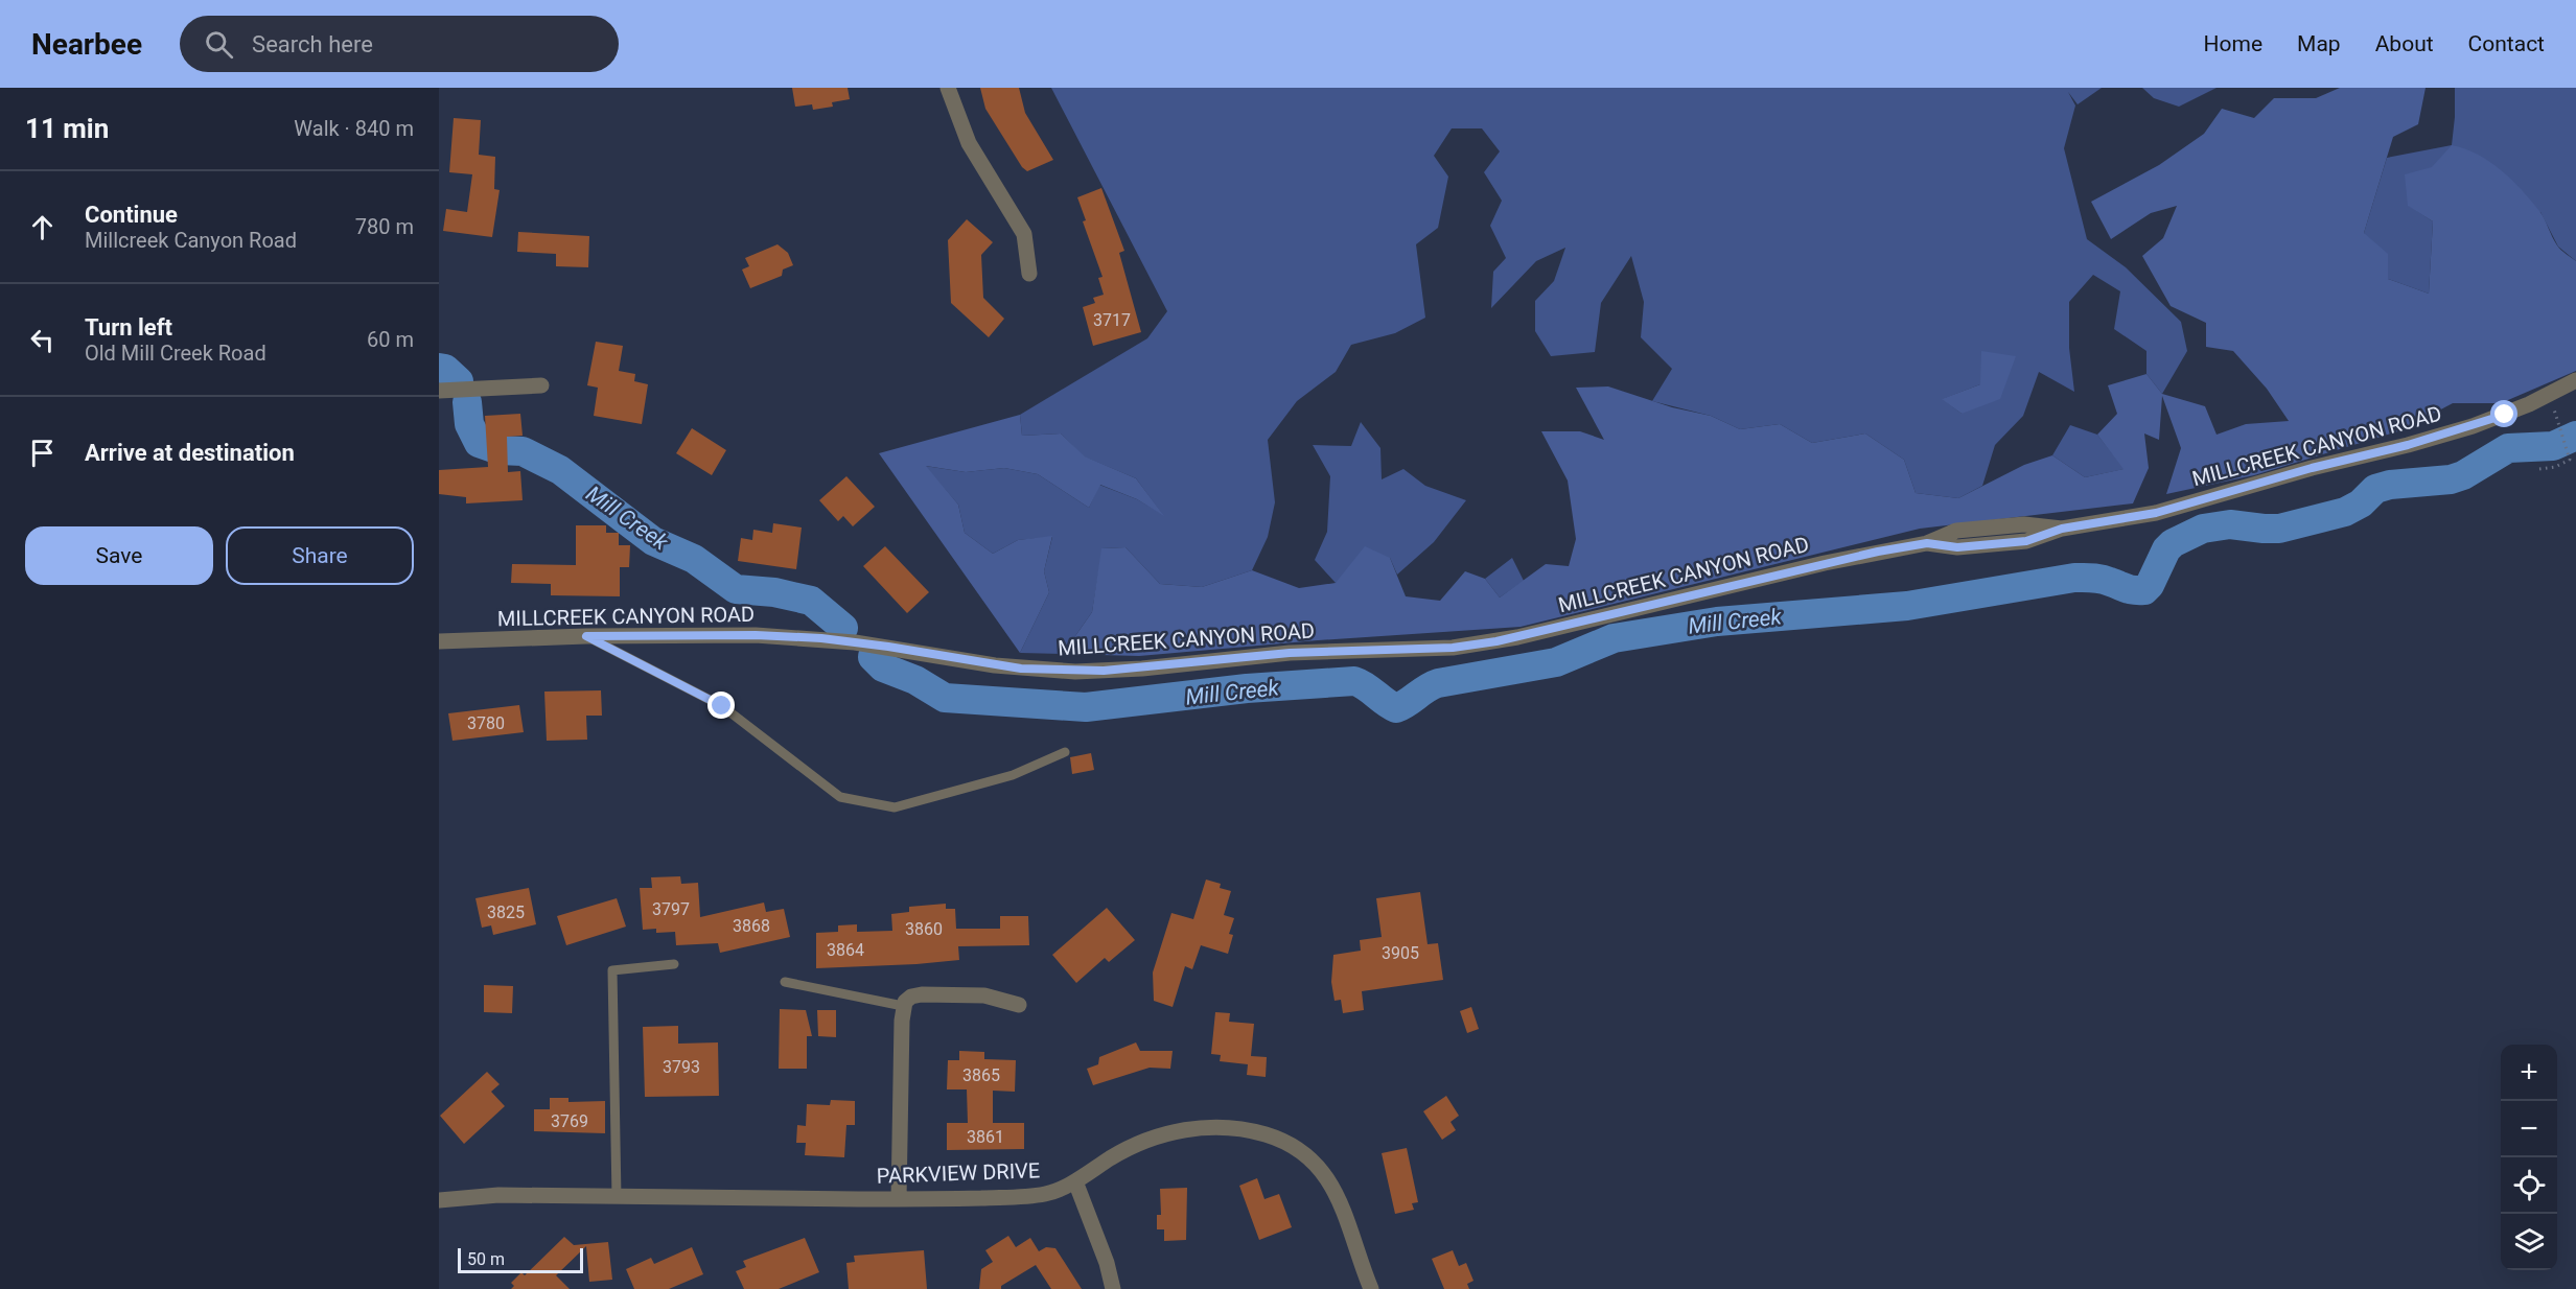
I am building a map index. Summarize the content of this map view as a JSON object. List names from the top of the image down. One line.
{"streets":{"street":["MILLCREEK CANYON ROAD","PARKVIEW DRIVE"]},"water":["Mill Creek"],"house_numbers":["3717","3780","3797","3825","3868","3860","3864","3905","3793","3865","3769","3861"],"scale_bar":"50 m","page":{"header":"Nearbee","search":"Search here","nav":["Home","Map","About","Contact"],"heading":["11 min","Walk · 840 m"],"list":[["Continue","Millcreek Canyon Road","780 m"],["Turn left","Old Mill Creek Road","60 m"],"Arrive at destination"],"buttons":["Save","Share"],"map_buttons":["+","−"],"scale":"50 m"}}
